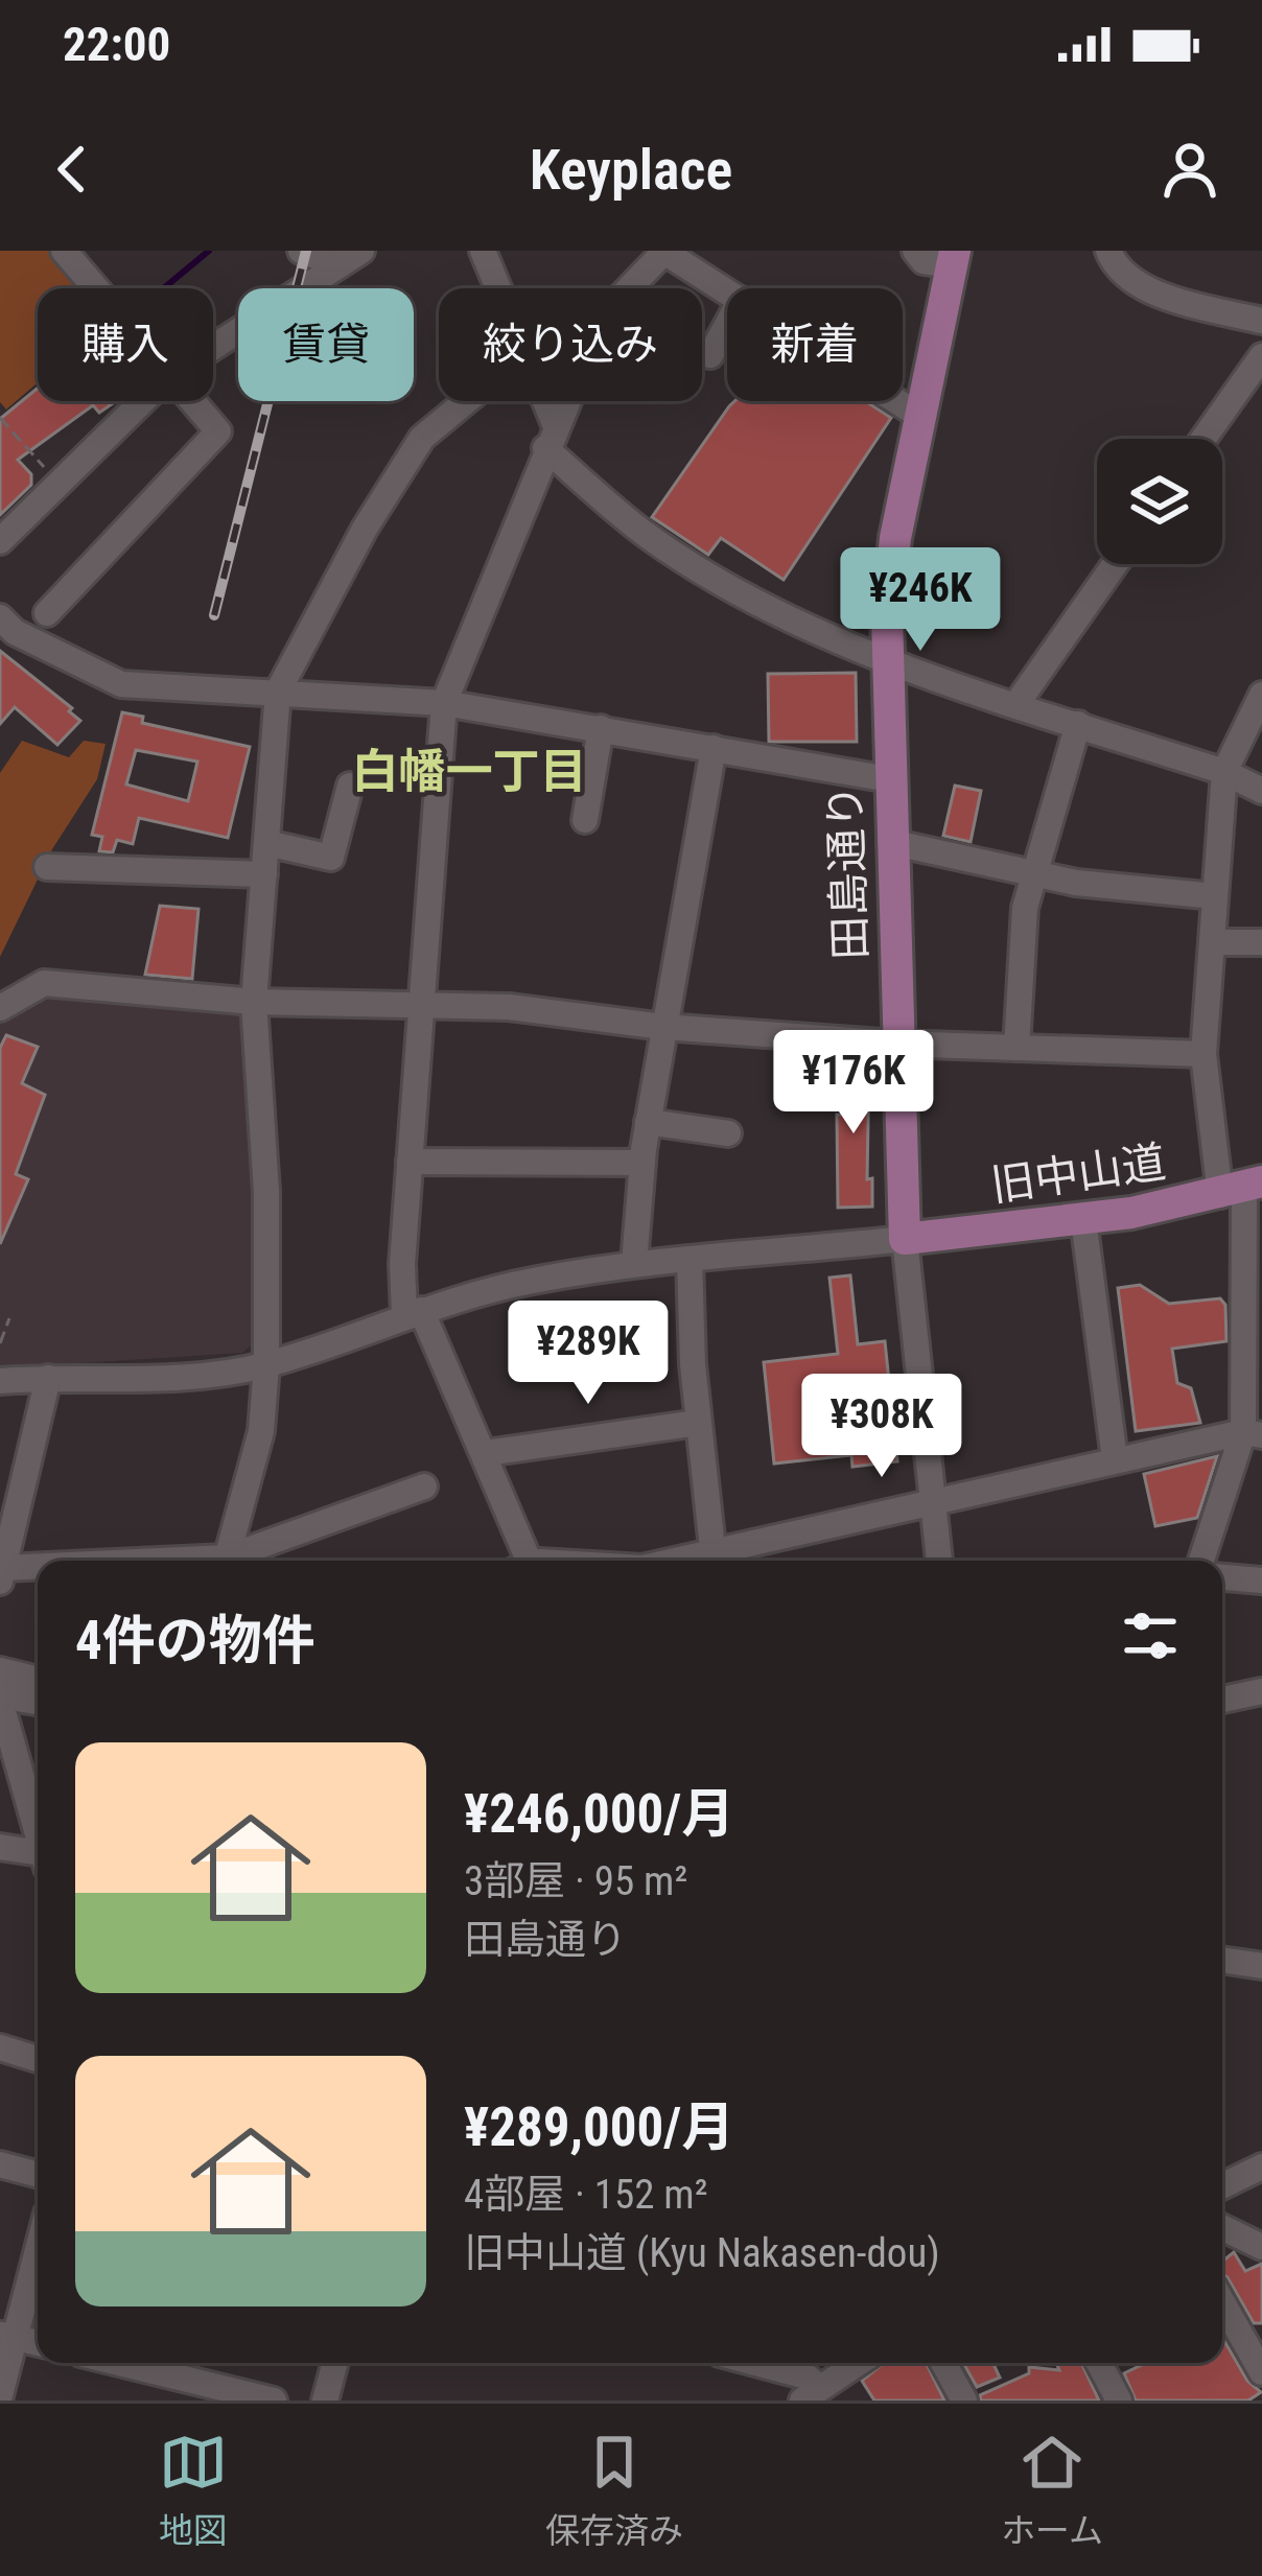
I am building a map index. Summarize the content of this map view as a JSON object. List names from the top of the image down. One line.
{"streets":{"main road":["田島通り","旧中山道"]},"crossings":[["田島通り","旧中山道"]],"districts":["白幡一丁目"],"page":{"status":"22:00","header":"Keyplace","chip":["購入","賃貸","絞り込み","新着"],"price":["¥246K","¥176K","¥289K","¥308K"],"heading":"4件の物件","list":[{"name":"¥246,000/月","note":"3部屋 · 95 m² · 田島通り"},{"name":"¥289,000/月","note":"4部屋 · 152 m² · 旧中山道 (Kyu Nakasen-dou)"}],"tabs":["地図","保存済み","ホーム"]}}
